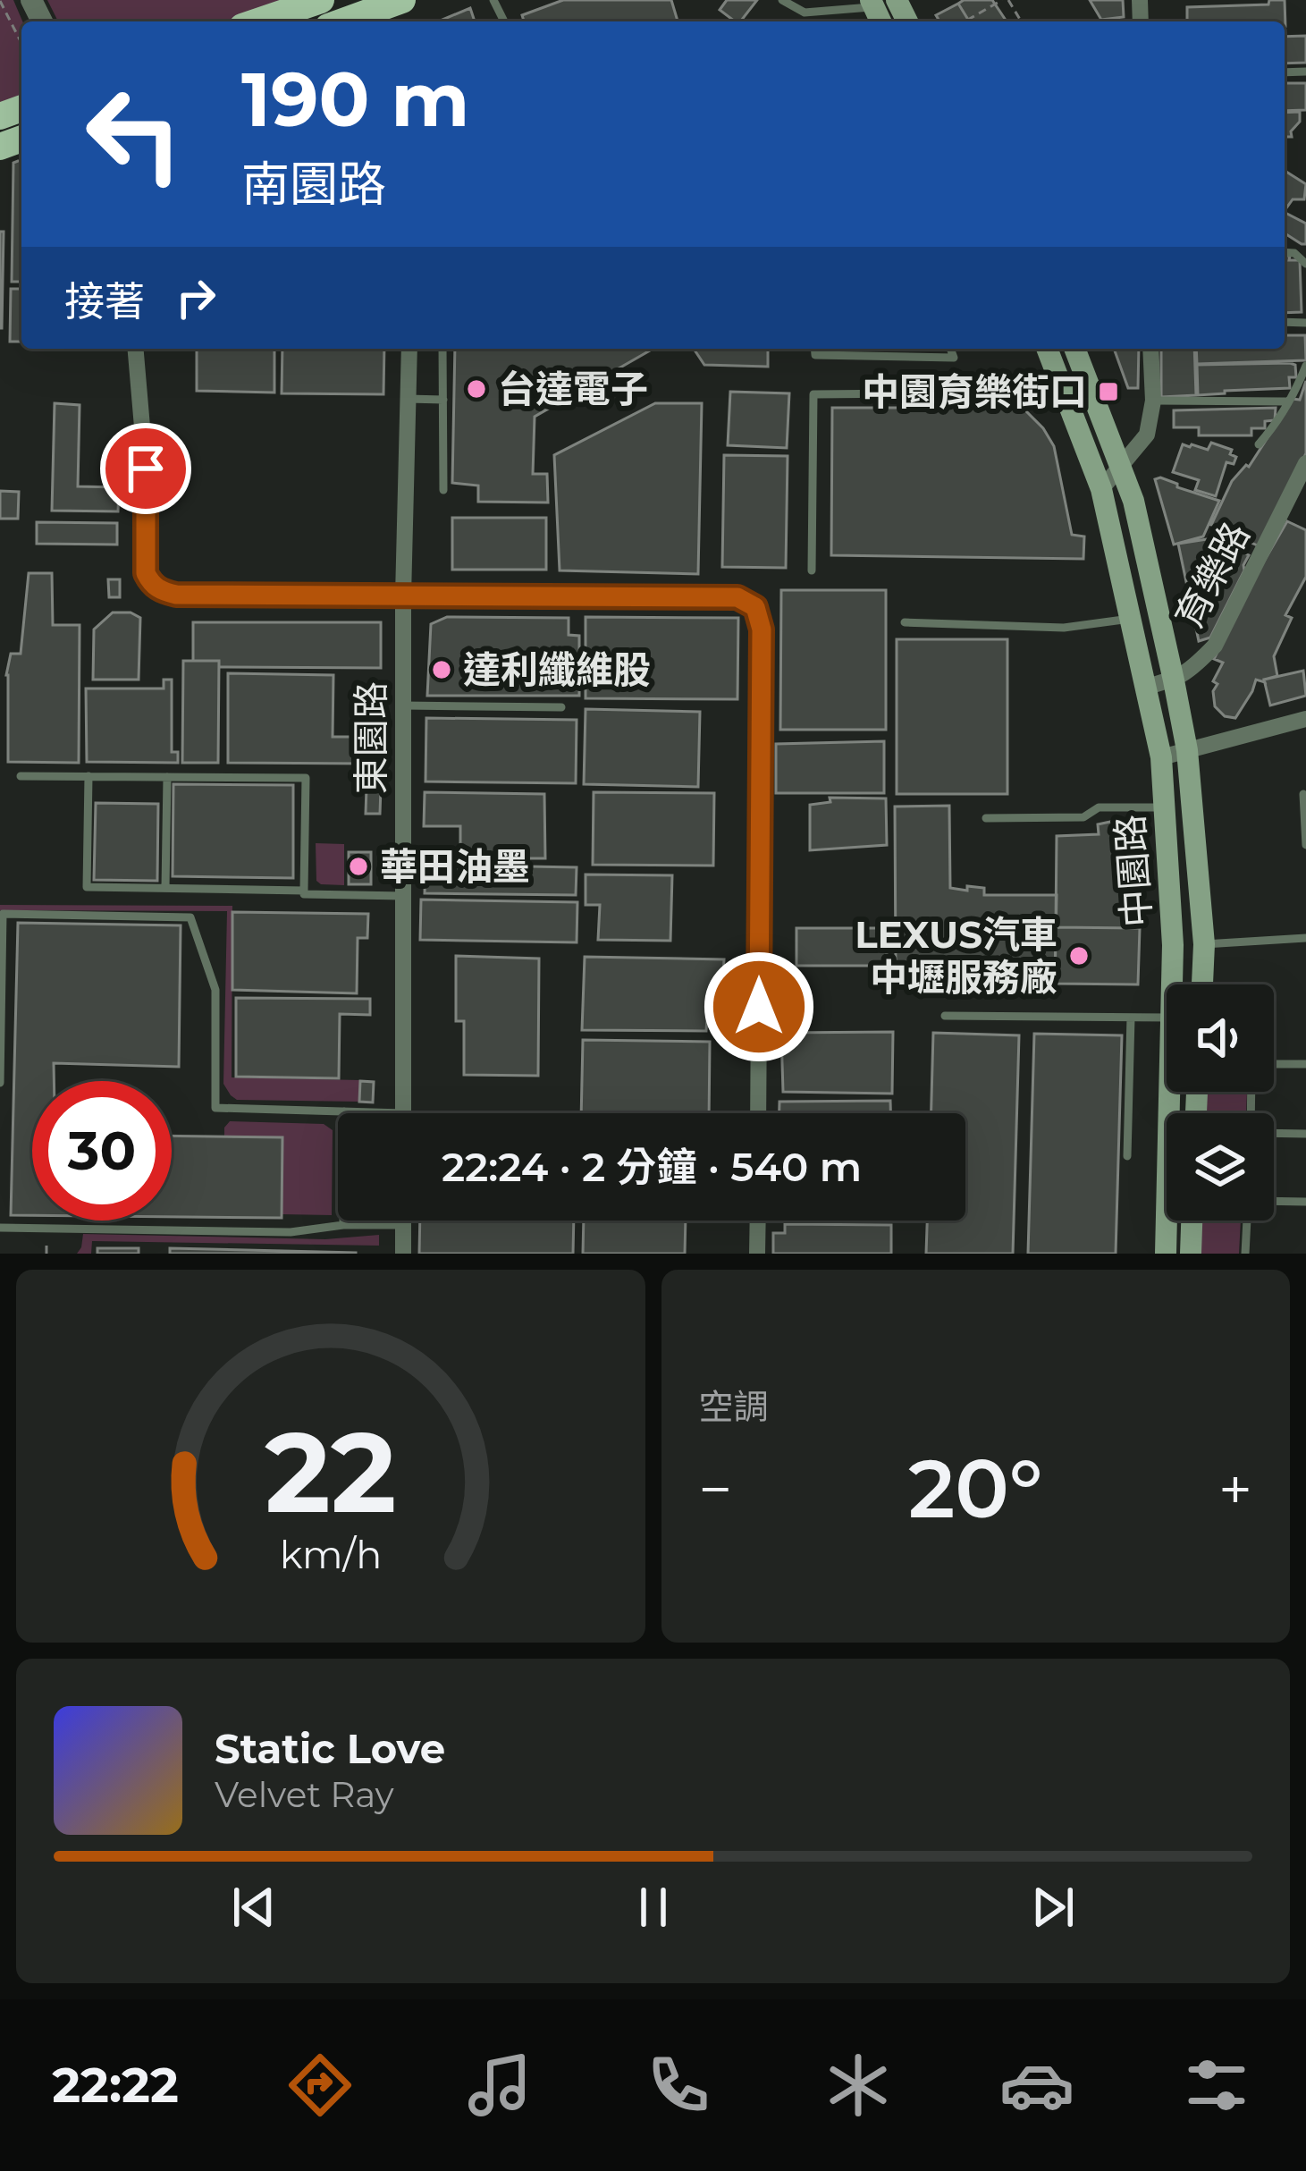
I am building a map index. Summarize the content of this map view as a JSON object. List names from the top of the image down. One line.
{"streets":{"main road":["中園路"],"street":["育樂路","東園路"]},"crossings":[["育樂路","中園路"]],"places":{"other":["台達電子","達利纖維股","華田油墨","LEXUS汽車 中壢服務廠"],"transit":["中園育樂街口"]},"page":{"turn":["190 m","南園路"],"then":"接著","limit":"30","trip":"22:24 · 2 分鐘 · 540 m","tile":"空調","heat":["−","20°","+"],"song":["Static Love","Velvet Ray"],"tabs":"22:22","gauge":["22","km/h"]}}
